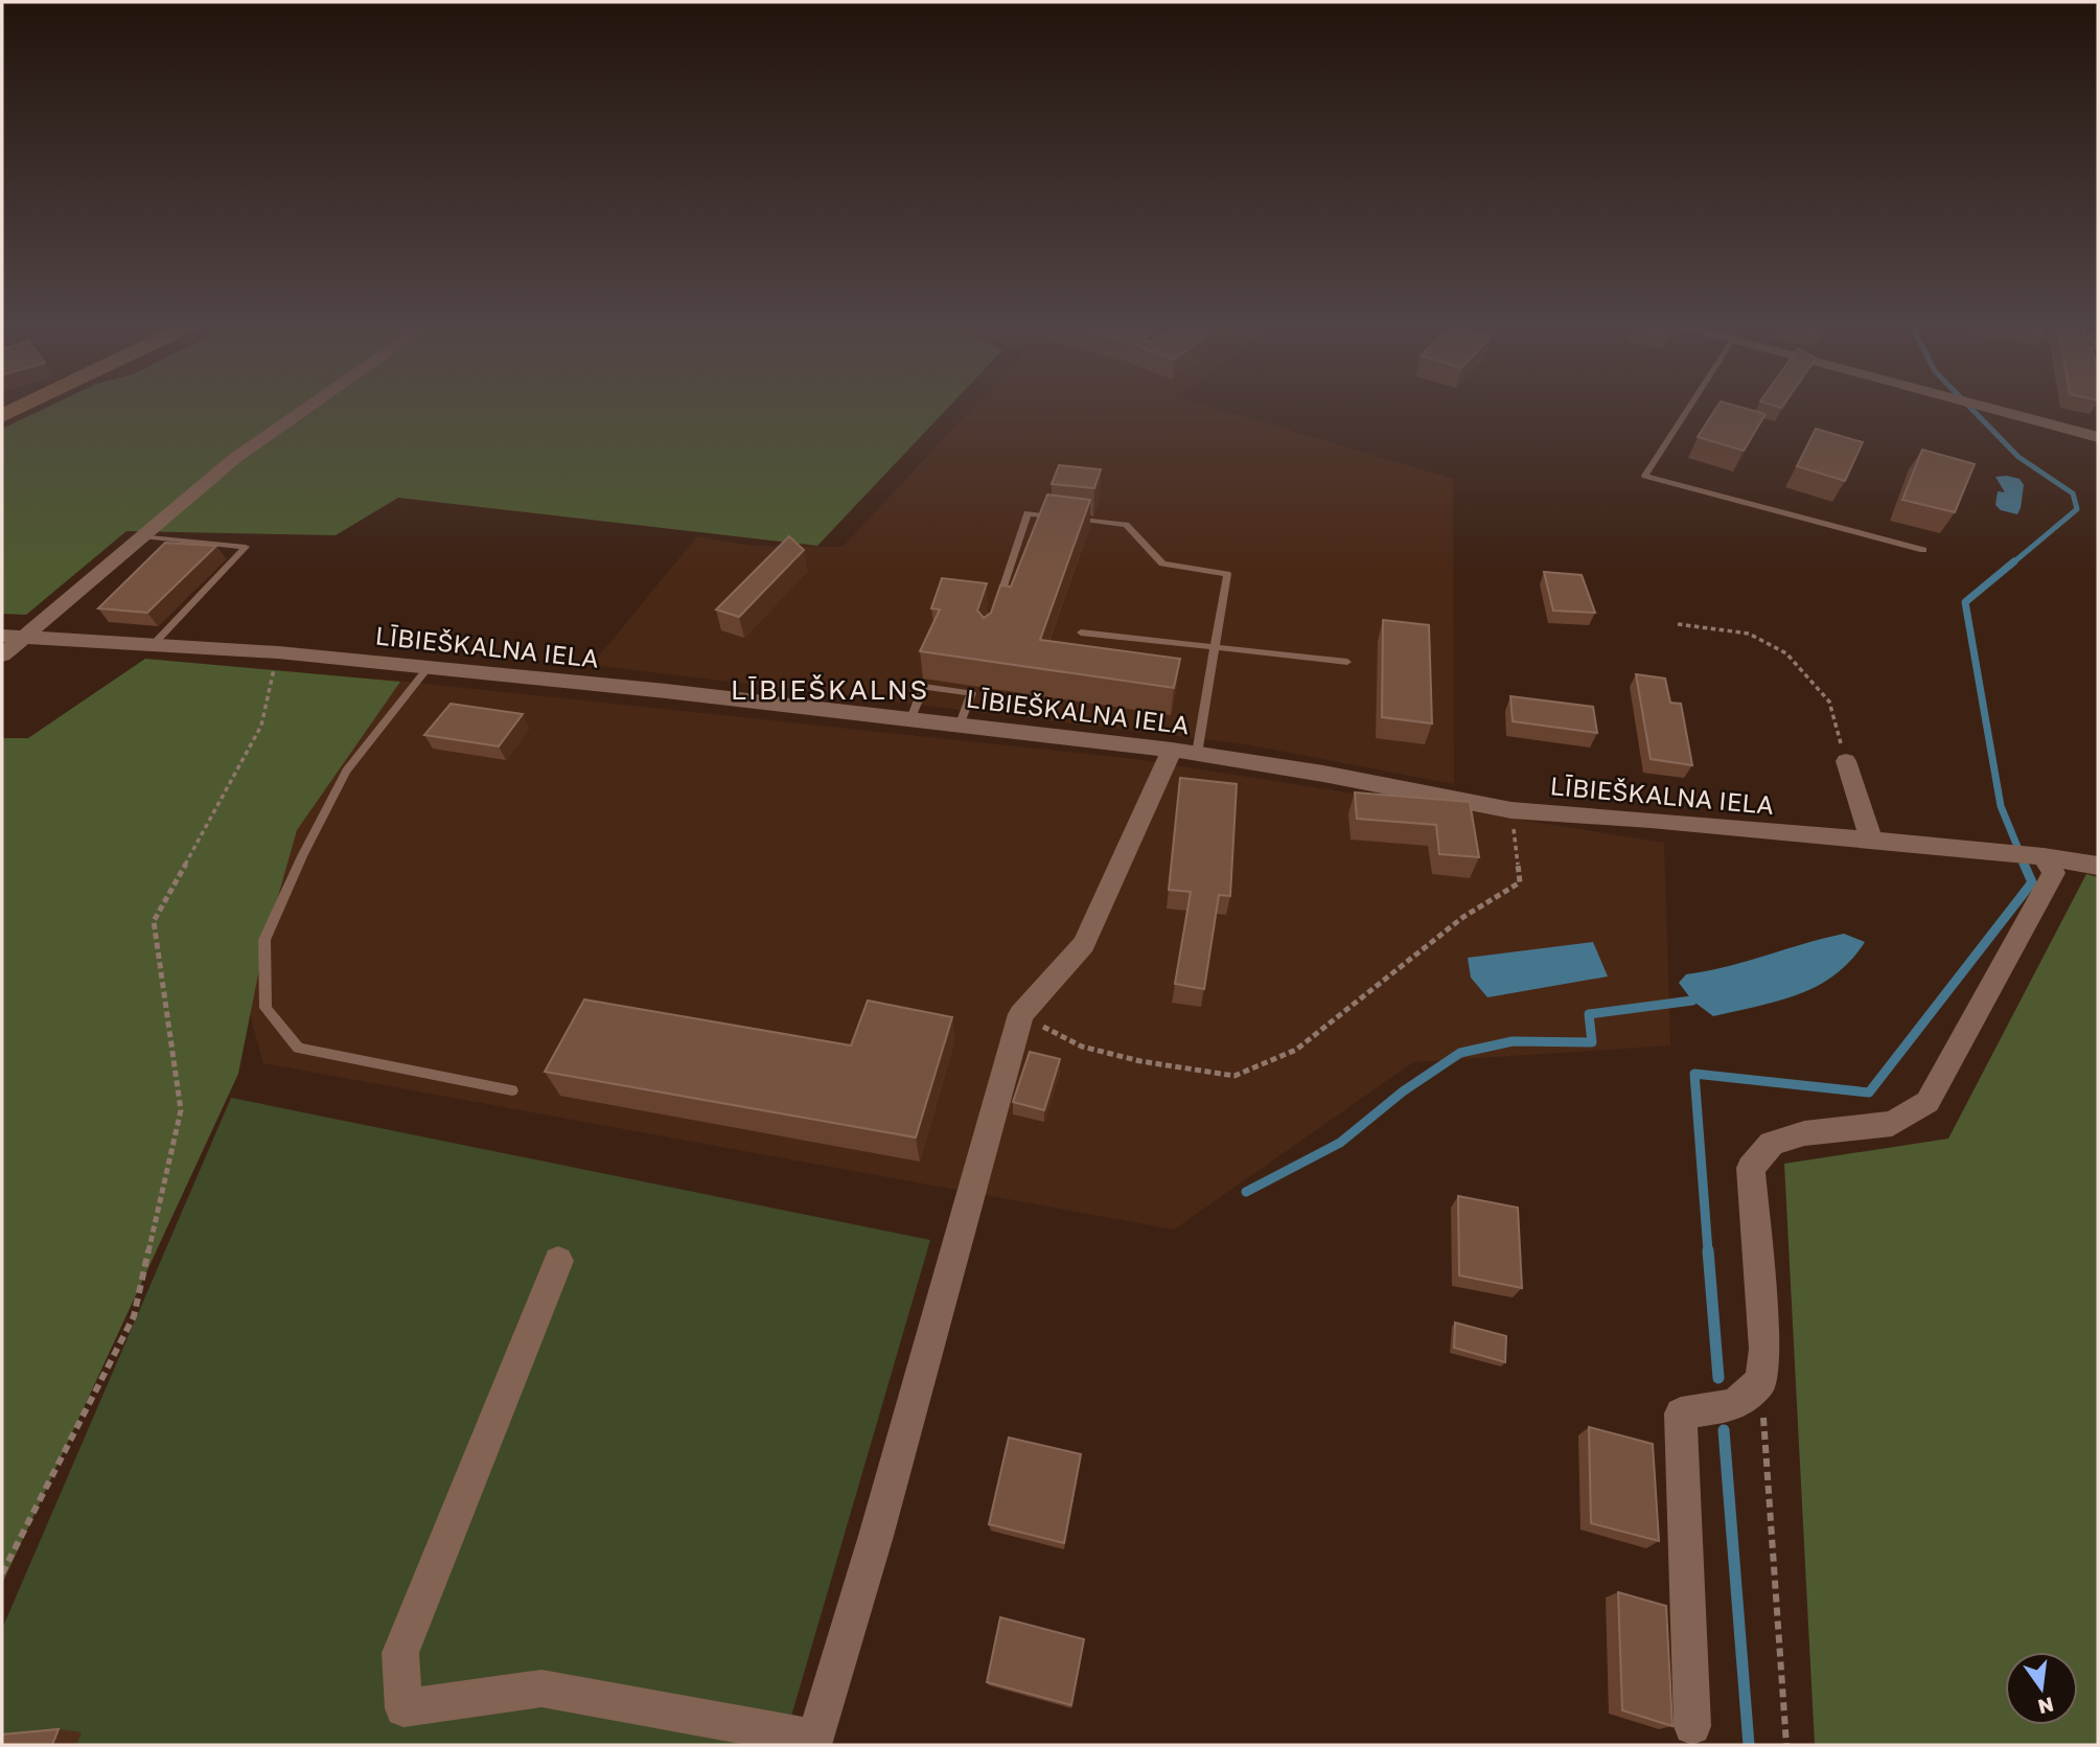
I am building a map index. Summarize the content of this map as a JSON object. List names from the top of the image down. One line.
{"streets":{"street":["LĪBIEŠKALNA IELA"]},"districts":["LĪBIEŠKALNS"],"north":"bottom"}
